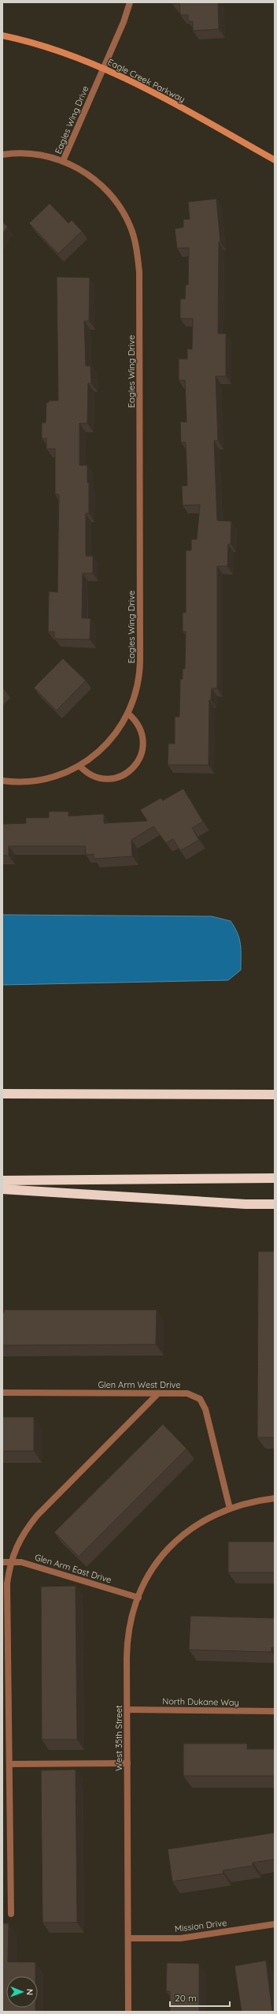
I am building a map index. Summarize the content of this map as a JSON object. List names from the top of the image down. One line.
{"streets":{"street":["Eagle Creek Parkway","Eagles Wing Drive","Glen Arm West Drive","Glen Arm East Drive","North Dukane Way","West 35th Street","Mission Drive"]},"crossings":[["Eagle Creek Parkway","Eagles Wing Drive"],["Glen Arm West Drive","West 35th Street"],["Glen Arm East Drive","West 35th Street"],["North Dukane Way","West 35th Street"],["West 35th Street","Mission Drive"]],"scale_bar":"20 m","north":"right"}
